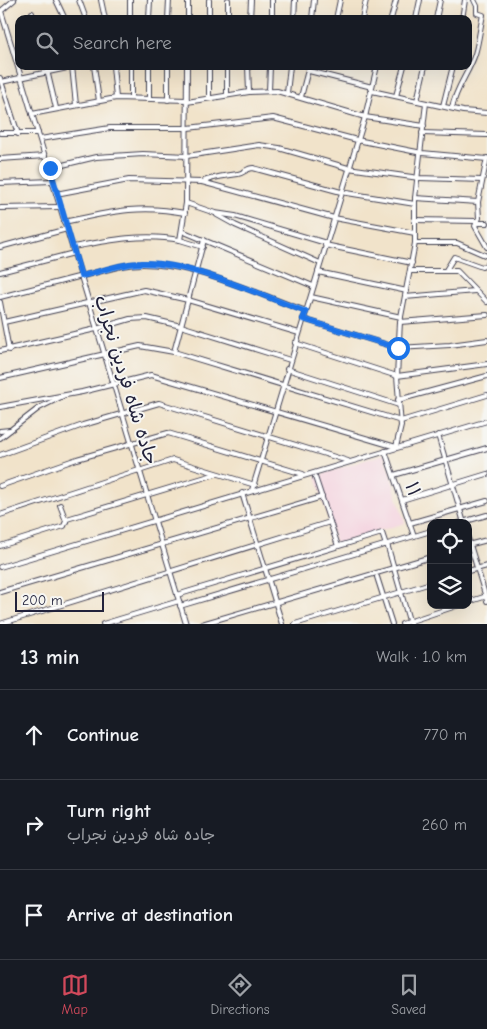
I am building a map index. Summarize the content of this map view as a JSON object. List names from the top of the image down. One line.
{"streets":{"street":["جاده شاه فردین نجراب","۱۱"]},"scale_bar":"200 m","page":{"search":"Search here","scale":"200 m","heading":["13 min","Walk · 1.0 km"],"list":[["Continue","770 m"],["Turn right","جاده شاه فردین نجراب","260 m"],"Arrive at destination"],"nav":["Map","Directions","Saved"]}}
